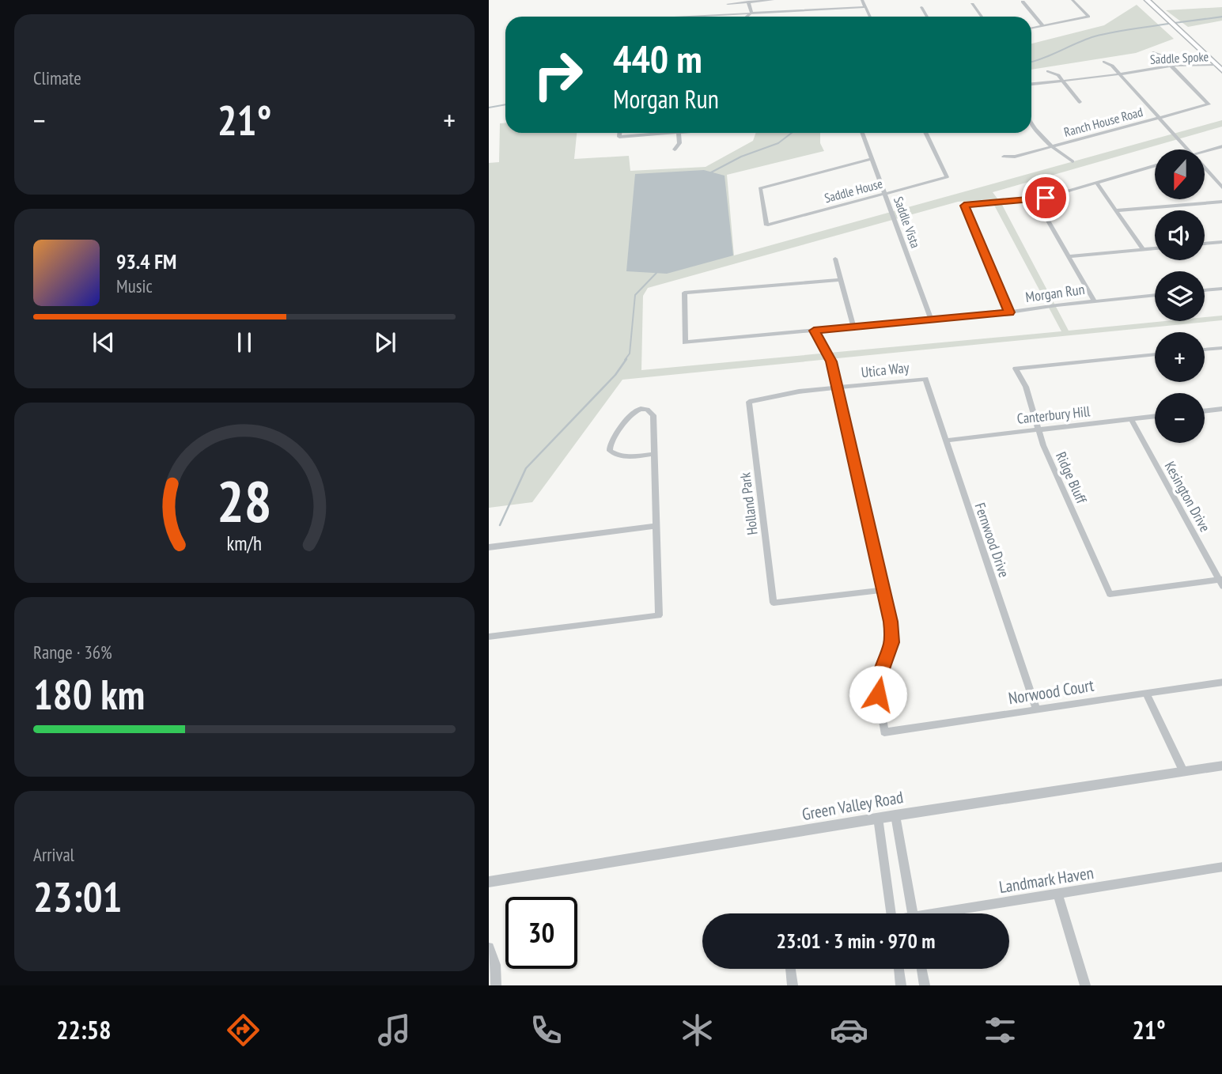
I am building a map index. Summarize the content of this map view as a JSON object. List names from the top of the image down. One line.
{"streets":{"street":["Saddle Spoke","Ranch House Road","Saddle House","Saddle Vista","Morgan Run","Utica Way","Canterbury Hill","Ridge Bluff","Kesington Drive","Holland Park","Fernwood Drive","Norwood Court","Green Valley Road","Landmark Haven"]},"crossings":[["Saddle Spoke","Ranch House Road"],["Saddle House","Saddle Vista"],["Saddle Vista","Morgan Run"],["Utica Way","Holland Park"],["Utica Way","Fernwood Drive"],["Canterbury Hill","Ridge Bluff"],["Canterbury Hill","Kesington Drive"],["Canterbury Hill","Fernwood Drive"],["Ridge Bluff","Kesington Drive"],["Holland Park","Norwood Court"],["Fernwood Drive","Norwood Court"]],"north":"bottom","page":{"tile":["Climate",["Range · 36%","180 km"],["Arrival","23:01"]],"turn":["440 m","Morgan Run"],"heat":["−","21°","+"],"map_buttons":["+","−"],"song":["93.4 FM","Music"],"limit":"30","trip":"23:01 · 3 min · 970 m","tabs":["22:58","21°"],"gauge":["28","km/h"]}}
